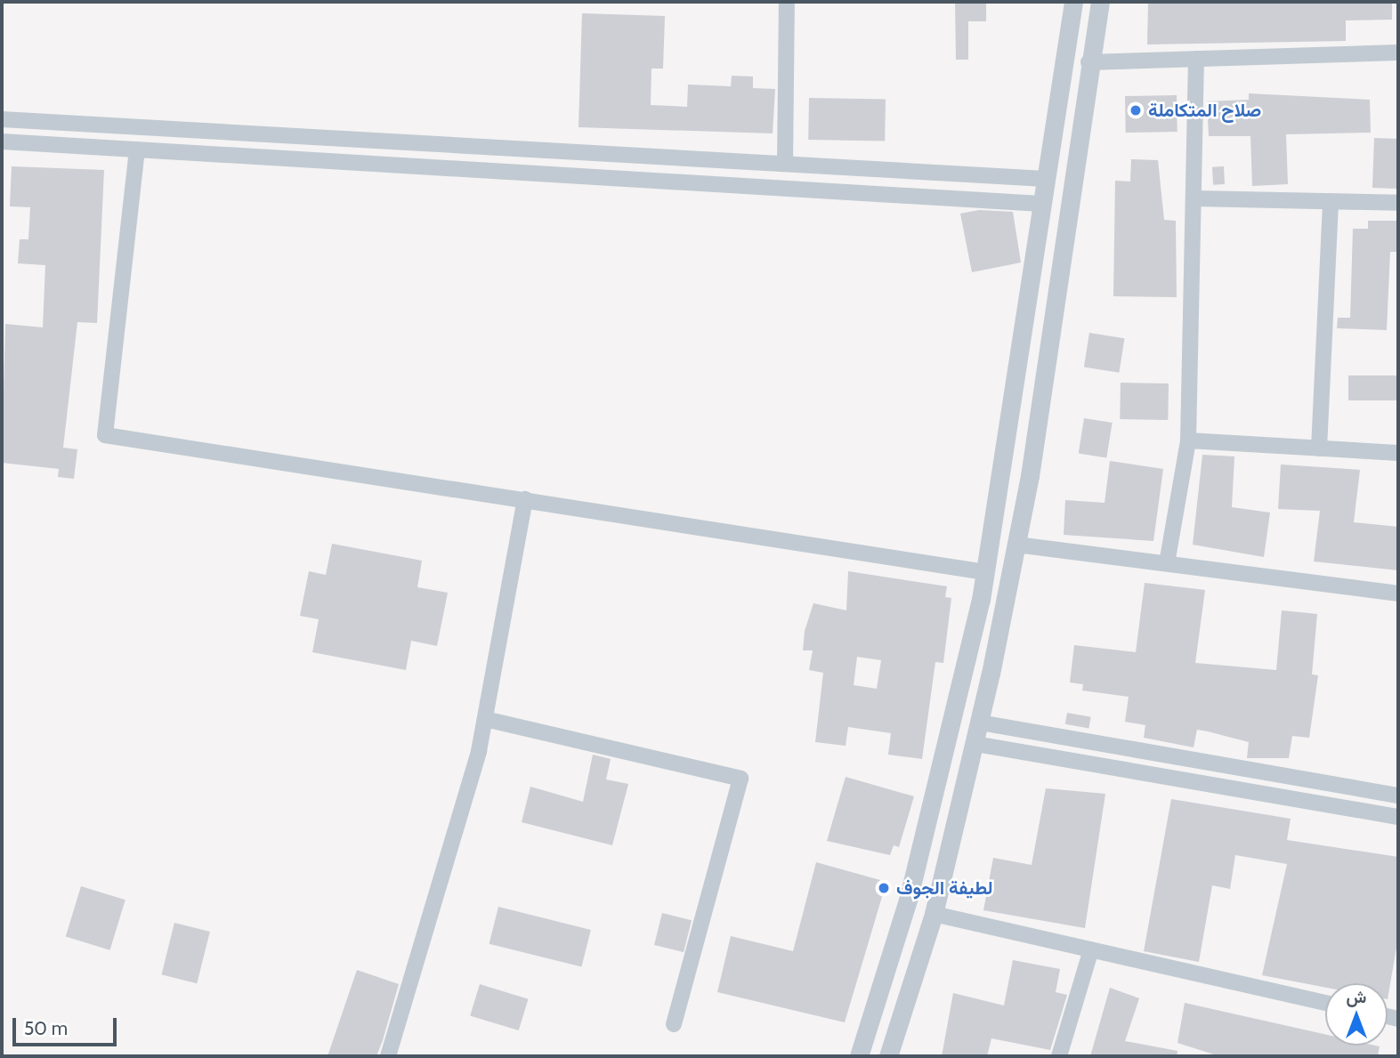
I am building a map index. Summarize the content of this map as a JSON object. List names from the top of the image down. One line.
{"places":["صلاح المتكاملة","لطيفة الجوف"],"scale_bar":"50 m","north":"top"}
